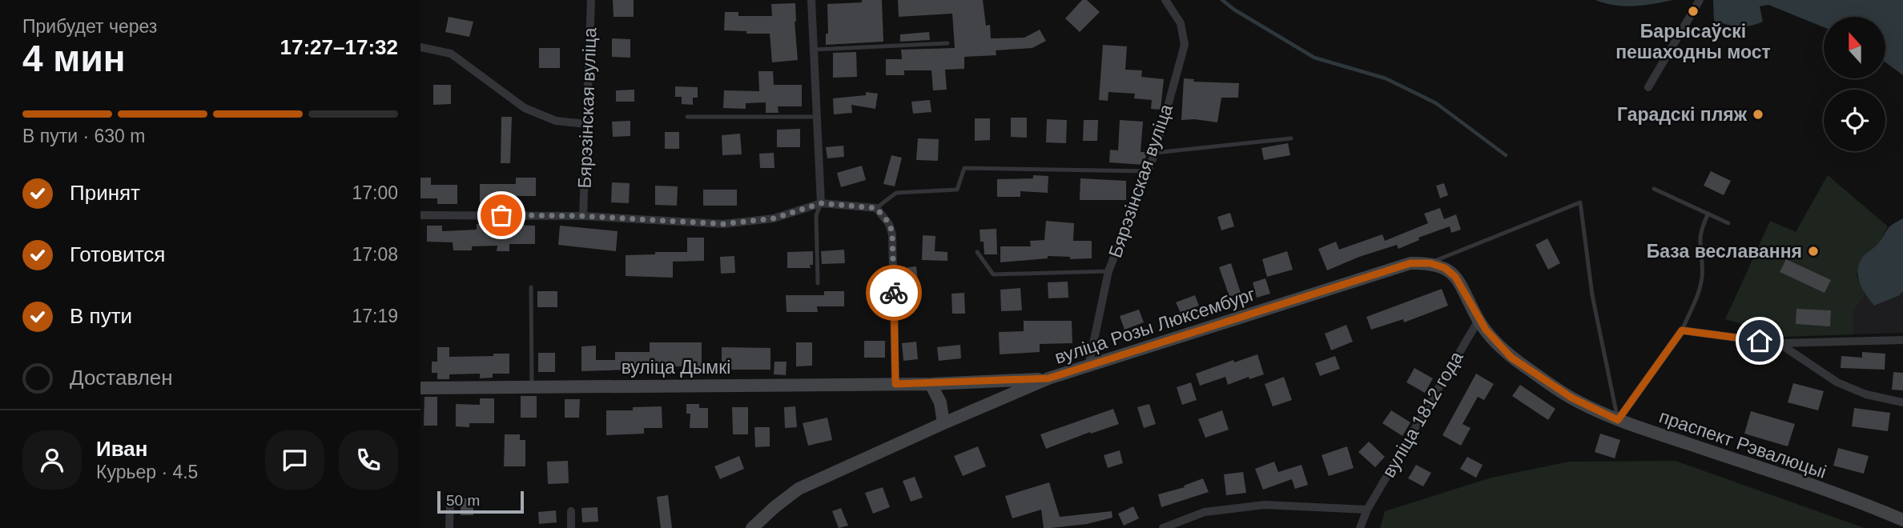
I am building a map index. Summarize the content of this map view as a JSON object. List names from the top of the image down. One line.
{"streets":{"main road":["вуліца Розы Люксембург","вуліца Дымкі","праспект Рэвалюцыі"],"street":["Бярэзінская вуліца","вуліца 1812 года"]},"crossings":[["Бярэзінская вуліца","вуліца Розы Люксембург"],["вуліца Розы Люксембург","вуліца Дымкі"],["вуліца Розы Люксембург","праспект Рэвалюцыі"],["вуліца 1812 года","праспект Рэвалюцыі"]],"places":["Барысаўскі пешаходны мост","Гарадскі пляж","База веславання"],"scale_bar":"50 m","north":"top","page":{"heading":["4 мин","Прибудет через","17:27–17:32"],"panel":["Иван","Курьер · 4.5"],"bar":"В пути · 630 m","list":[["Принят","17:00"],["Готовится","17:08"],["В пути","17:19"],"Доставлен"],"scale":"50 m"}}
